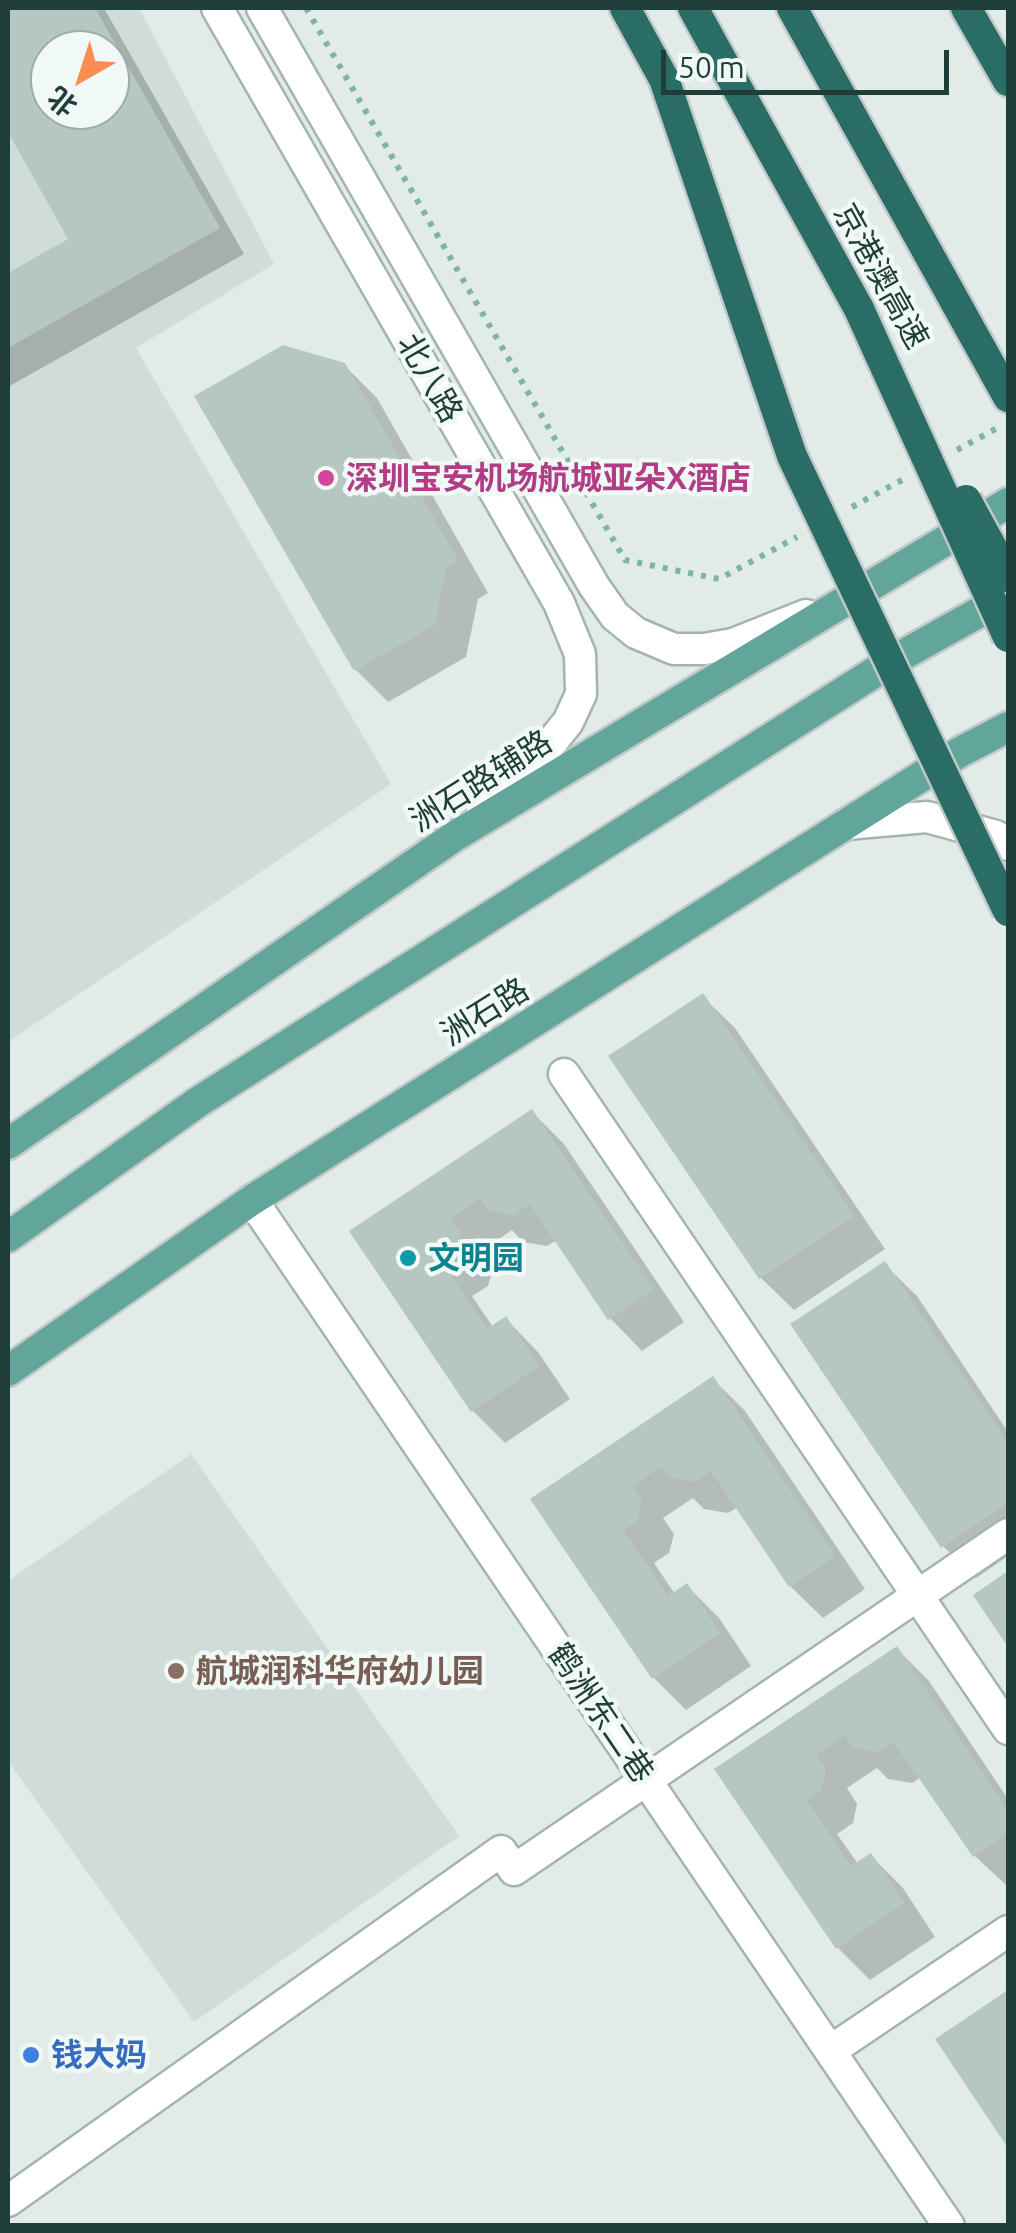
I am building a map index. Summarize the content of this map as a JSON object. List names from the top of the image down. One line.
{"streets":{"highway":["京港澳高速"],"main road":["洲石路辅路","洲石路"],"street":["北八路","鹤洲东二巷"]},"crossings":[["北八路","洲石路辅路"],["洲石路","鹤洲东二巷"]],"places":["深圳宝安机场航城亚朵X酒店","文明园","航城润科华府幼儿园","钱大妈"],"scale_bar":"50 m","north":"bottom left"}
